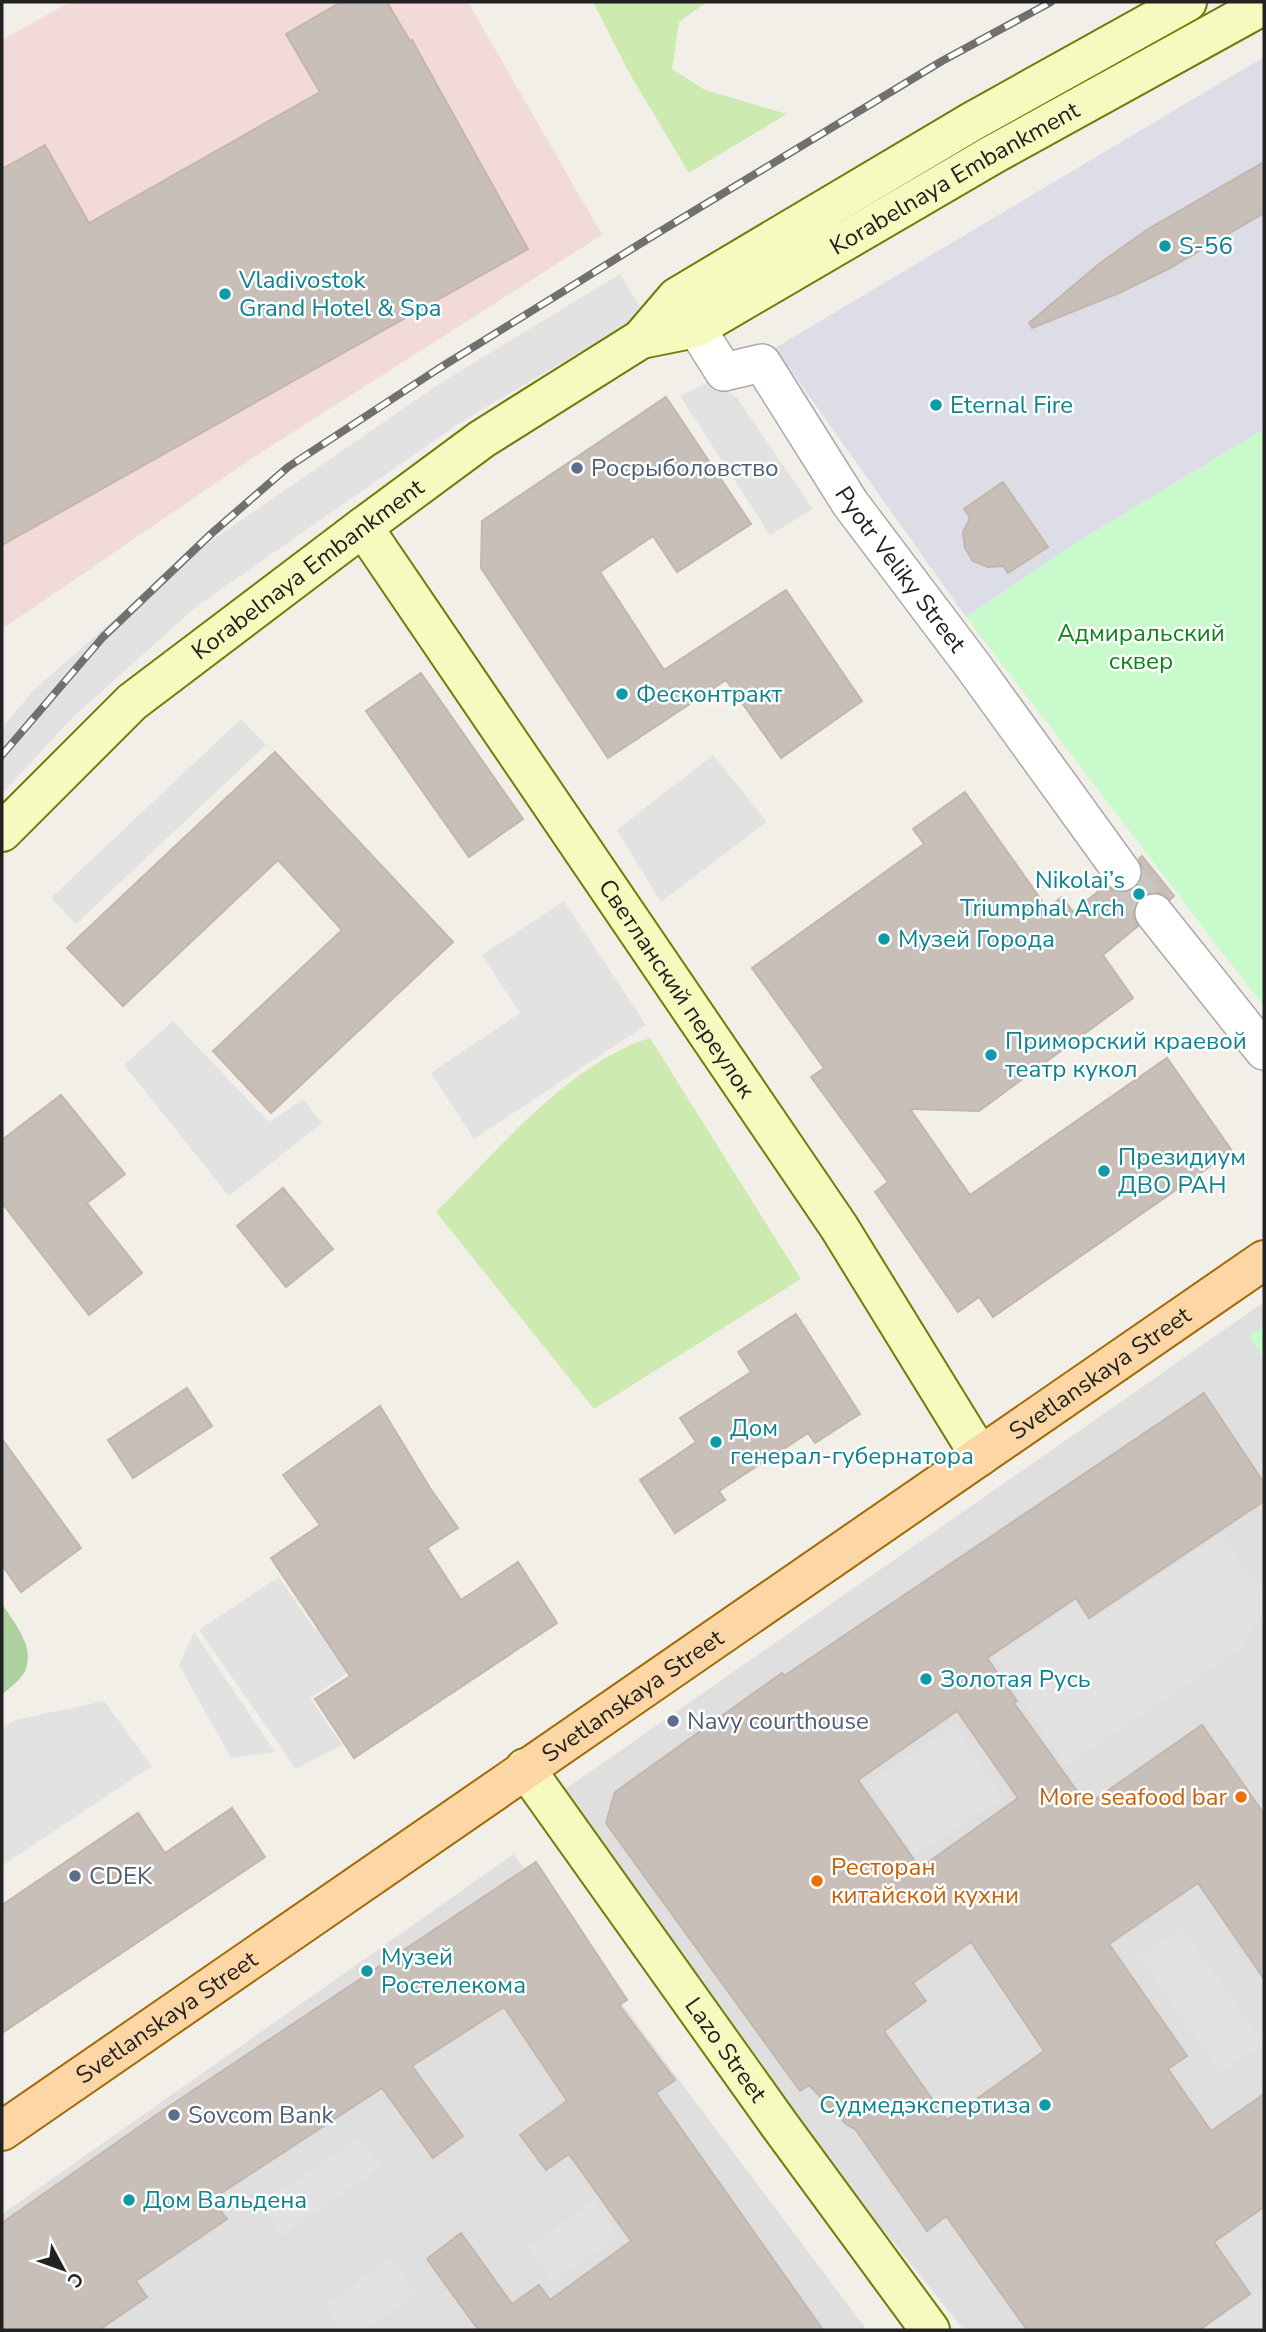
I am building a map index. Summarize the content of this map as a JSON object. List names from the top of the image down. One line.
{"streets":{"main road":["Korabelnaya Embankment","Светланский переулок","Svetlanskaya Street","Lazo Street"],"street":["Pyotr Veliky Street"]},"crossings":[["Korabelnaya Embankment","Pyotr Veliky Street"],["Korabelnaya Embankment","Светланский переулок"],["Светланский переулок","Svetlanskaya Street"],["Svetlanskaya Street","Lazo Street"]],"parks":["Адмиральский сквер"],"places":["S-56","Vladivostok Grand Hotel & Spa","Eternal Fire","Росрыболовство","Фесконтракт","Nikolai’s Triumphal Arch","Музей Города","Приморский краевой театр кукол","Президиум ДВО РАН","Дом генерал-губернатора","Золотая Русь","Navy courthouse","More seafood bar","CDEK","Ресторан китайской кухни","Музей Ростелекома","Судмедэкспертиза","Sovcom Bank","Дом Вальдена"],"north":"bottom right"}
